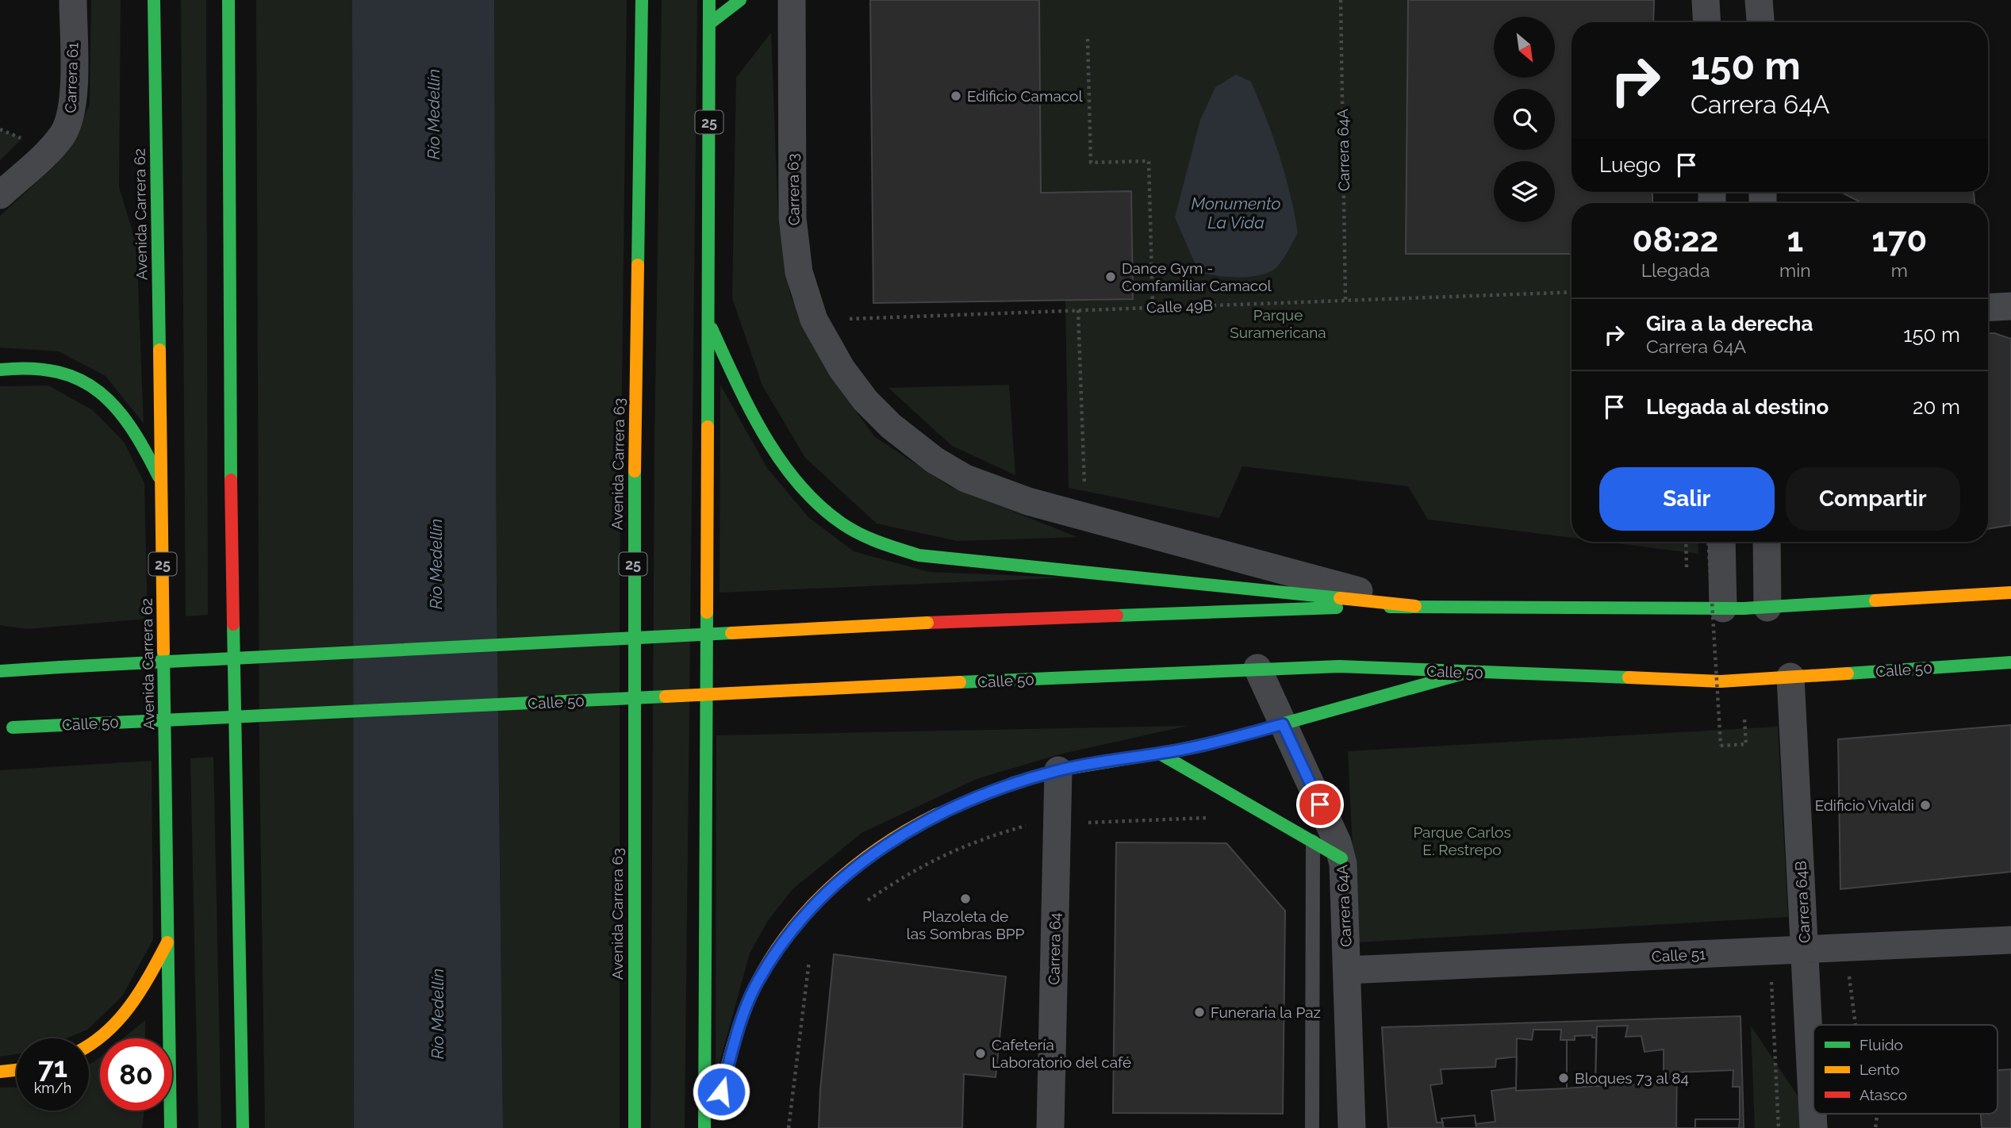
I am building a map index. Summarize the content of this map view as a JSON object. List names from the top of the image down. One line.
{"streets":{"main road":["25","Avenida Carrera 62","Avenida Carrera 63","Calle 50"],"street":["Carrera 61","Carrera 64A","Carrera 63","Carrera 64B","Carrera 64","Calle 51"],"path":["Calle 49B"]},"crossings":[["Carrera 64A","Calle 49B"],["Carrera 64A","Calle 50"],["Carrera 64A","Calle 51"],["Carrera 63","Calle 49B"],["Calle 50","Carrera 64B"],["Carrera 64B","Calle 51"]],"water":["Río Medellín","Monumento La Vida"],"parks":["Parque Suramericana","Parque Carlos E. Restrepo"],"places":["Edificio Camacol","Dance Gym - Comfamiliar Camacol","Edificio Vivaldi","Plazoleta de las Sombras BPP","Funeraria la Paz","Cafetería Laboratorio del café","Bloques 73 al 84"],"legend":["Fluido","Lento","Atasco"],"north":"bottom right","page":{"turn":["150 m","Carrera 64A"],"then":"Luego","eta":["08:22","Llegada","1","min","170","m"],"list":[{"name":"Gira a la derecha","note":"Carrera 64A","value":"150 m"},{"name":"Llegada al destino","value":"20 m"}],"buttons":["Salir","Compartir"],"speed":"71 km/h","limit":"80"}}
